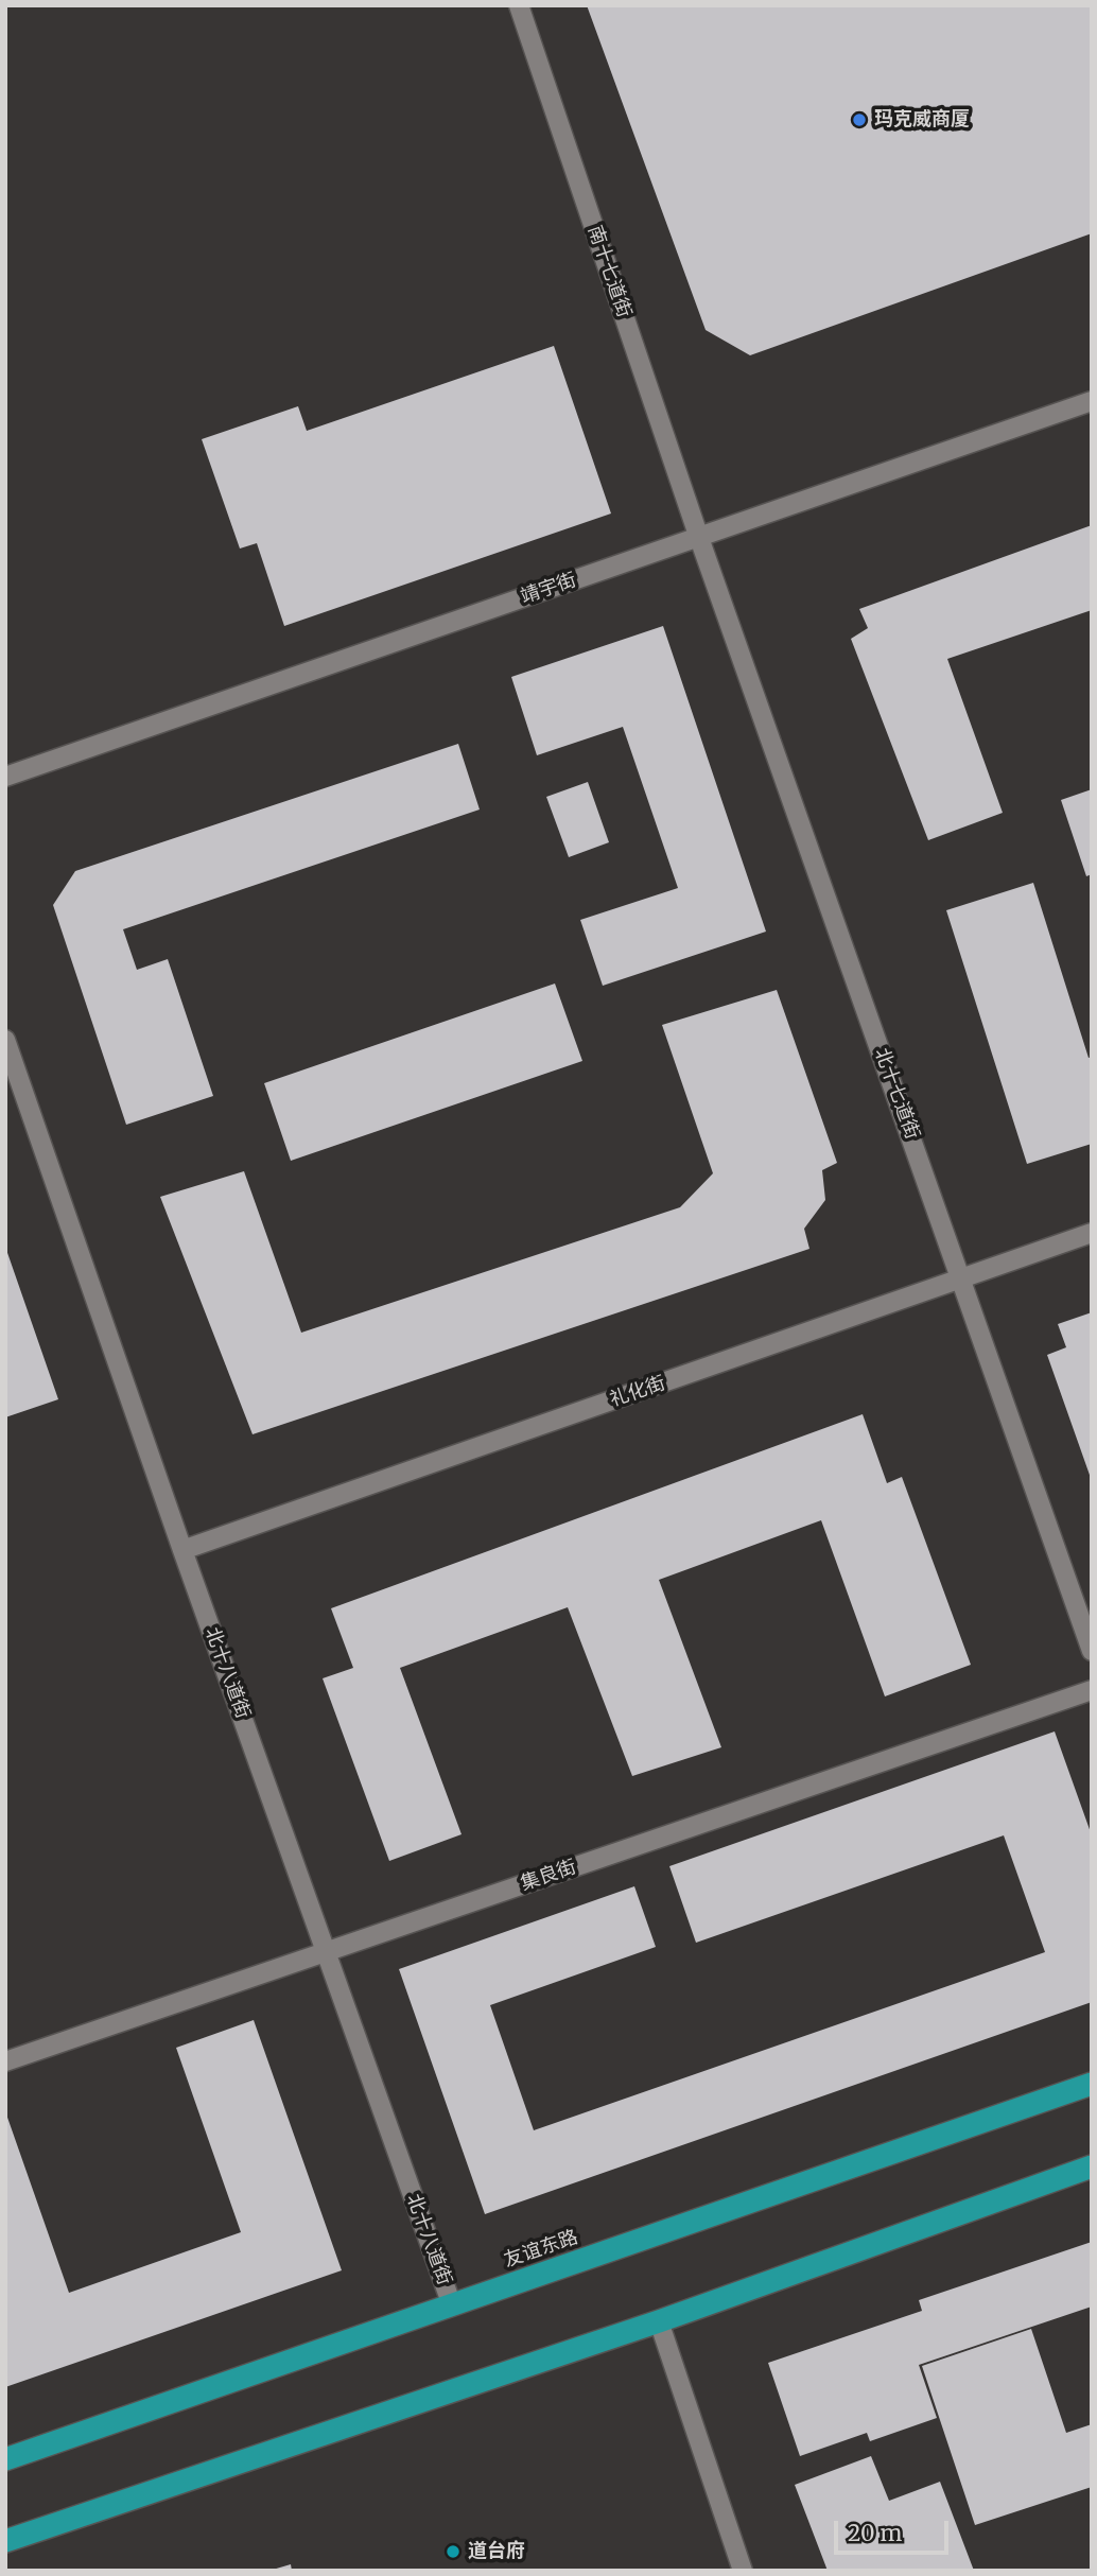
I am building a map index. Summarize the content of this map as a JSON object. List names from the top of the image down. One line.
{"streets":{"highway":["友谊东路"],"street":["南十七道街","靖宇街","北十七道街","礼化街","北十八道街","集良街"]},"crossings":[["南十七道街","靖宇街"],["南十七道街","北十七道街"],["靖宇街","北十七道街"],["北十七道街","礼化街"],["礼化街","北十八道街"],["北十八道街","集良街"],["北十八道街","友谊东路"]],"places":["玛克威商厦","道台府"],"scale_bar":"20 m"}
